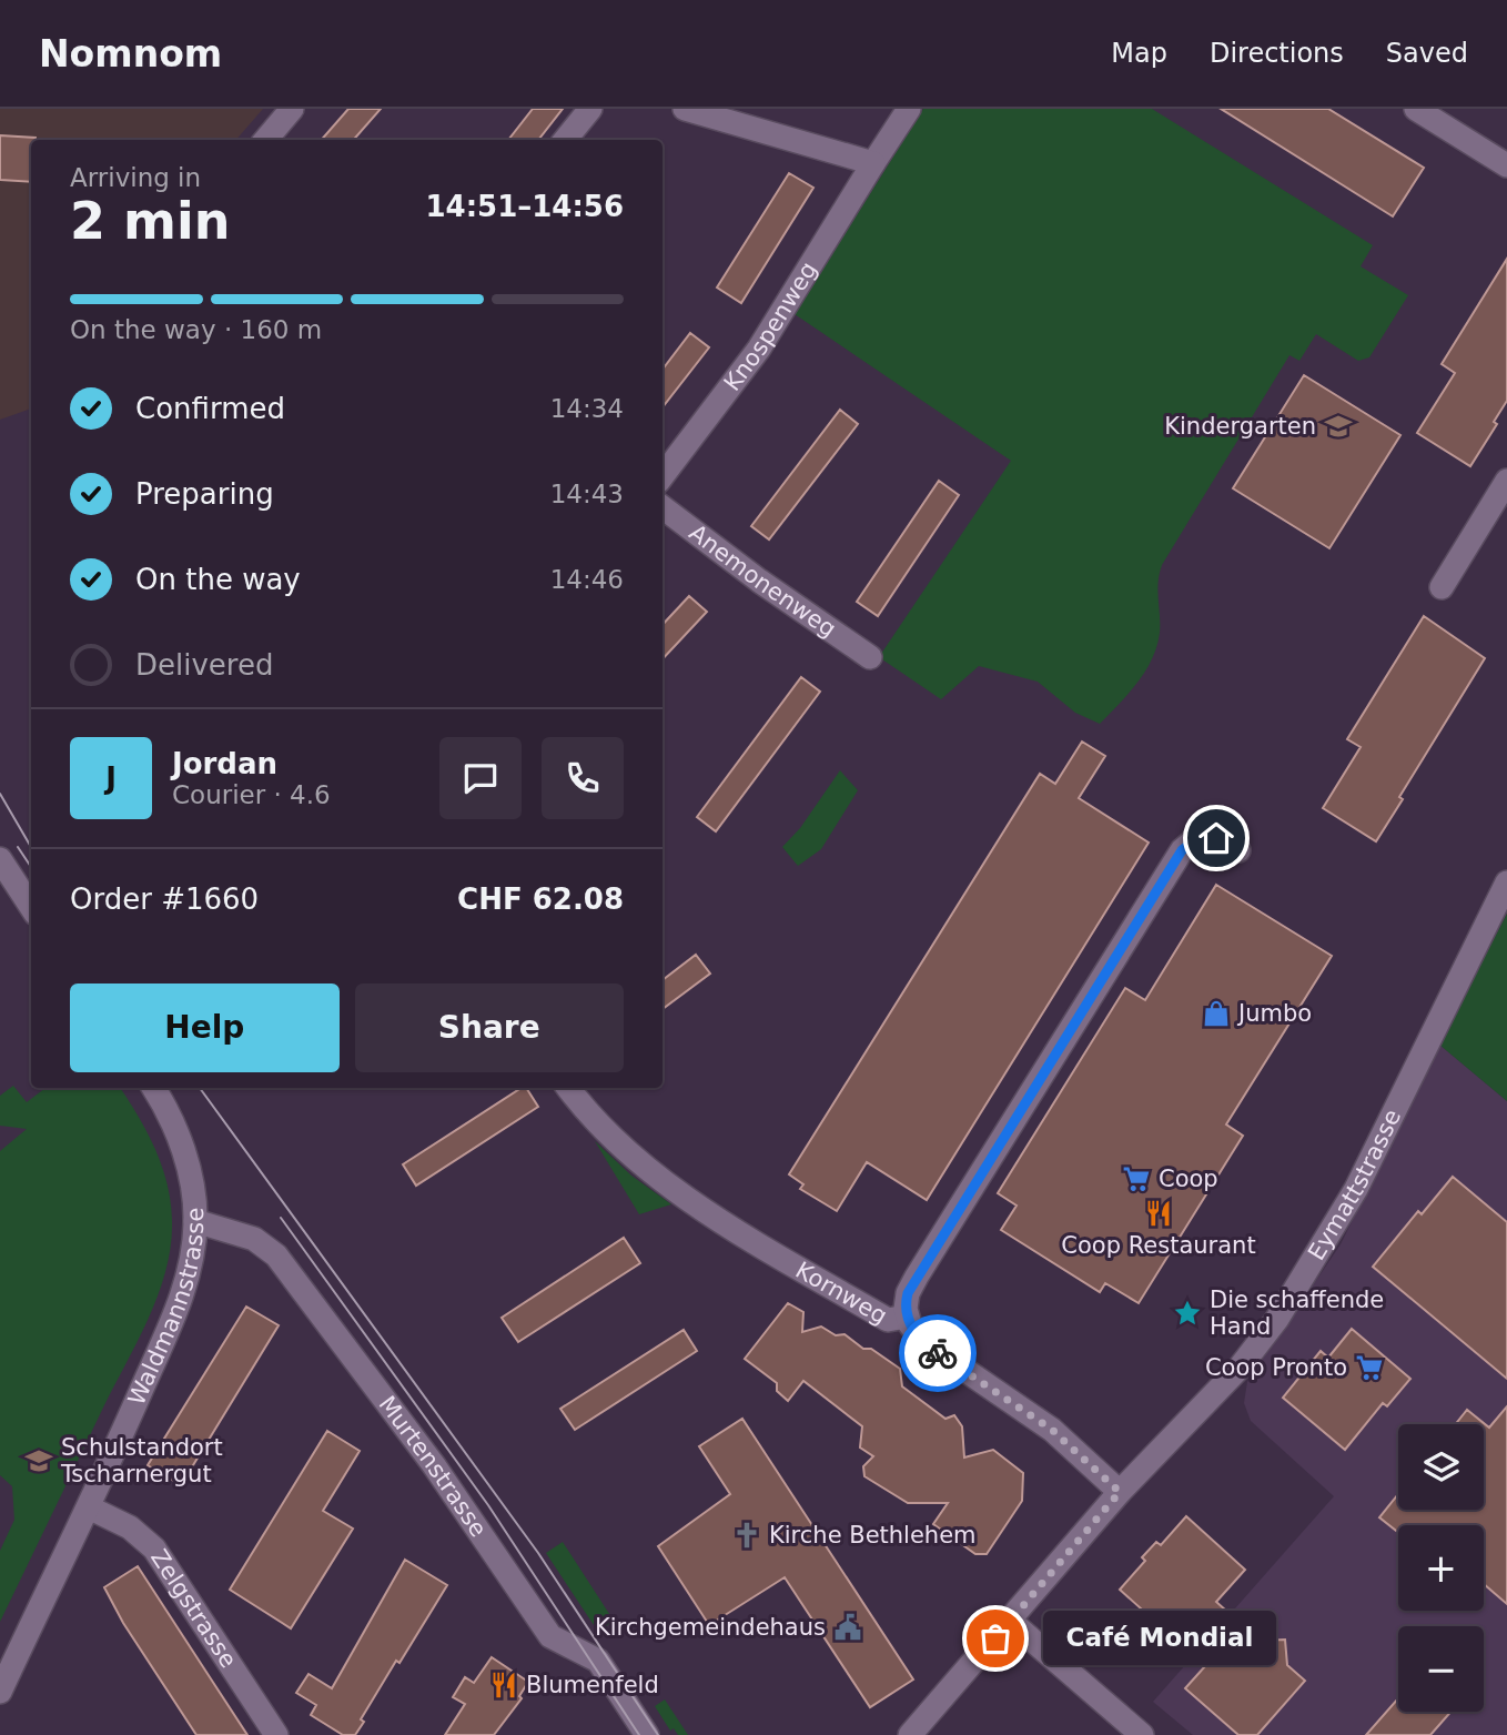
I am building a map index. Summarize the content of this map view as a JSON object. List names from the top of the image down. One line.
{"streets":{"street":["Knospenweg","Anemonenweg","Eymattstrasse","Kornweg","Waldmannstrasse","Murtenstrasse","Zelgstrasse"]},"crossings":[["Eymattstrasse","Kornweg"],["Waldmannstrasse","Murtenstrasse"],["Waldmannstrasse","Zelgstrasse"]],"places":{"school or university":["Kindergarten","Schulstandort Tscharnergut"],"shop":["Jumbo"],"supermarket":["Coop","Coop Pronto"],"restaurant":["Coop Restaurant","Blumenfeld"],"place":["Die schaffende Hand"],"church":["Kirche Bethlehem"],"public building":["Kirchgemeindehaus"],"other":["Café Mondial"]},"page":{"header":"Nomnom","nav":["Map","Directions","Saved"],"heading":["2 min","Arriving in","14:51–14:56"],"panel":["Jordan","Courier · 4.6","Order #1660","CHF 62.08"],"bar":"On the way · 160 m","list":[["Confirmed","14:34"],["Preparing","14:43"],["On the way","14:46"],"Delivered"],"round":"J","buttons":["Help","Share"],"map_buttons":["+","−"],"bubble":"Café Mondial"}}
